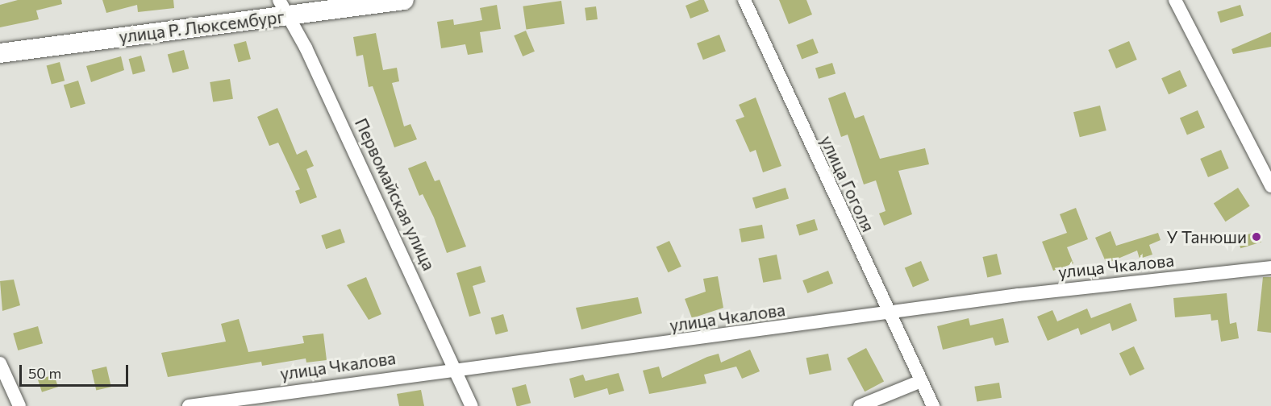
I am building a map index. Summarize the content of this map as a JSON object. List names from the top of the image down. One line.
{"streets":{"street":["улица Р. Люксембург","улица Гоголя","Первомайская улица","улица Чкалова"]},"crossings":[["улица Р. Люксембург","Первомайская улица"],["улица Гоголя","улица Чкалова"],["Первомайская улица","улица Чкалова"]],"places":["У Танюши"],"scale_bar":"50 m"}
